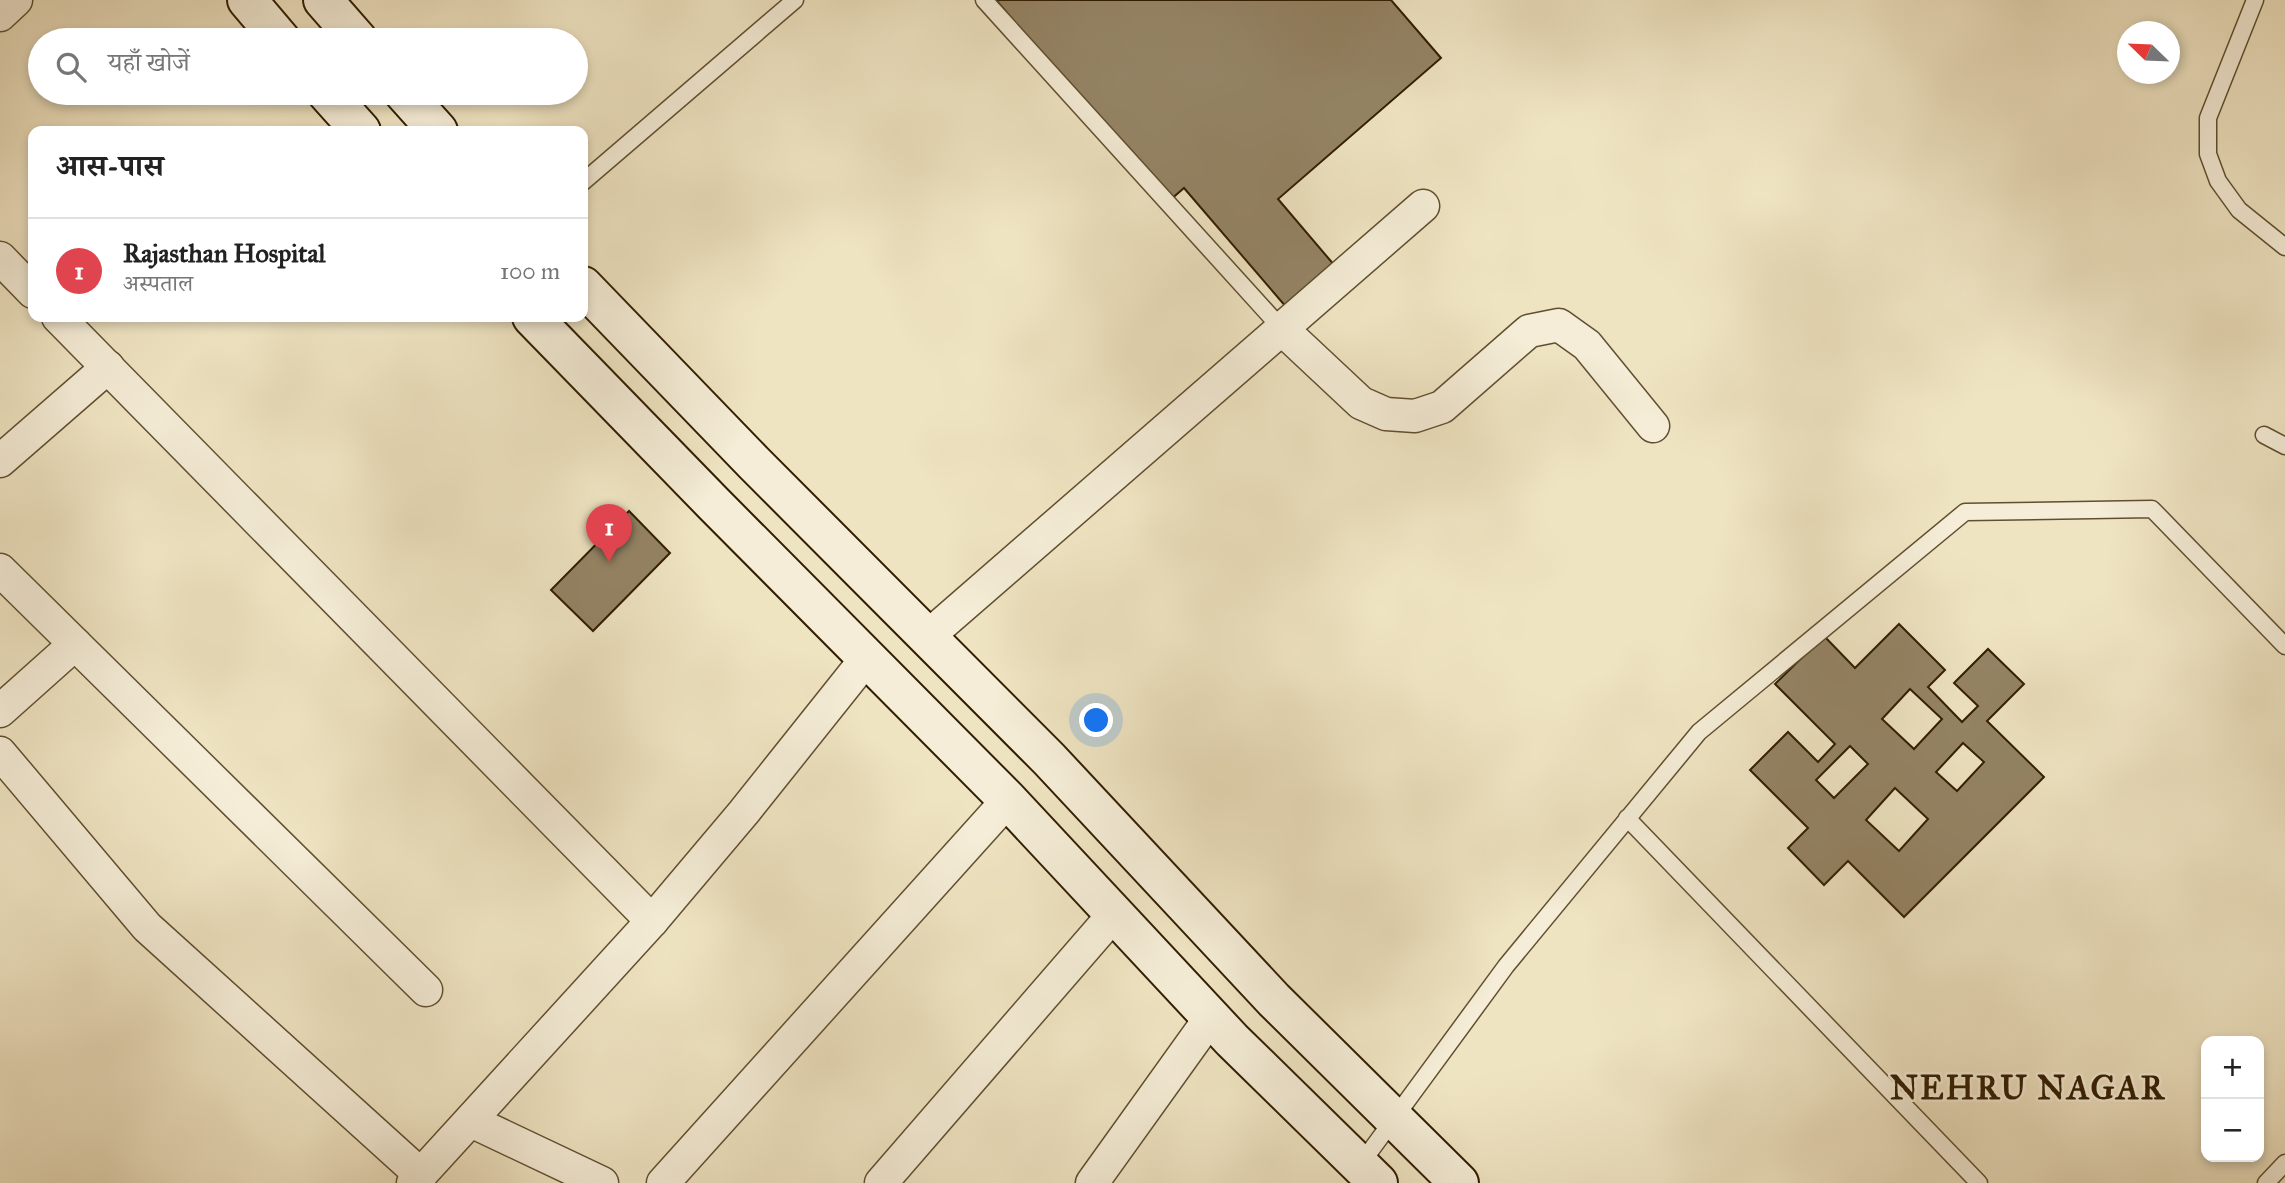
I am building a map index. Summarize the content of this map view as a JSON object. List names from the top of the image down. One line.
{"districts":["NEHRU NAGAR"],"north":"top left","page":{"search":"यहाँ खोजें","heading":"आस-पास","list":[{"mark":"1","name":"Rajasthan Hospital","note":"अस्पताल","value":"100 m"}],"pins":"1","map_buttons":["+","−"]}}
